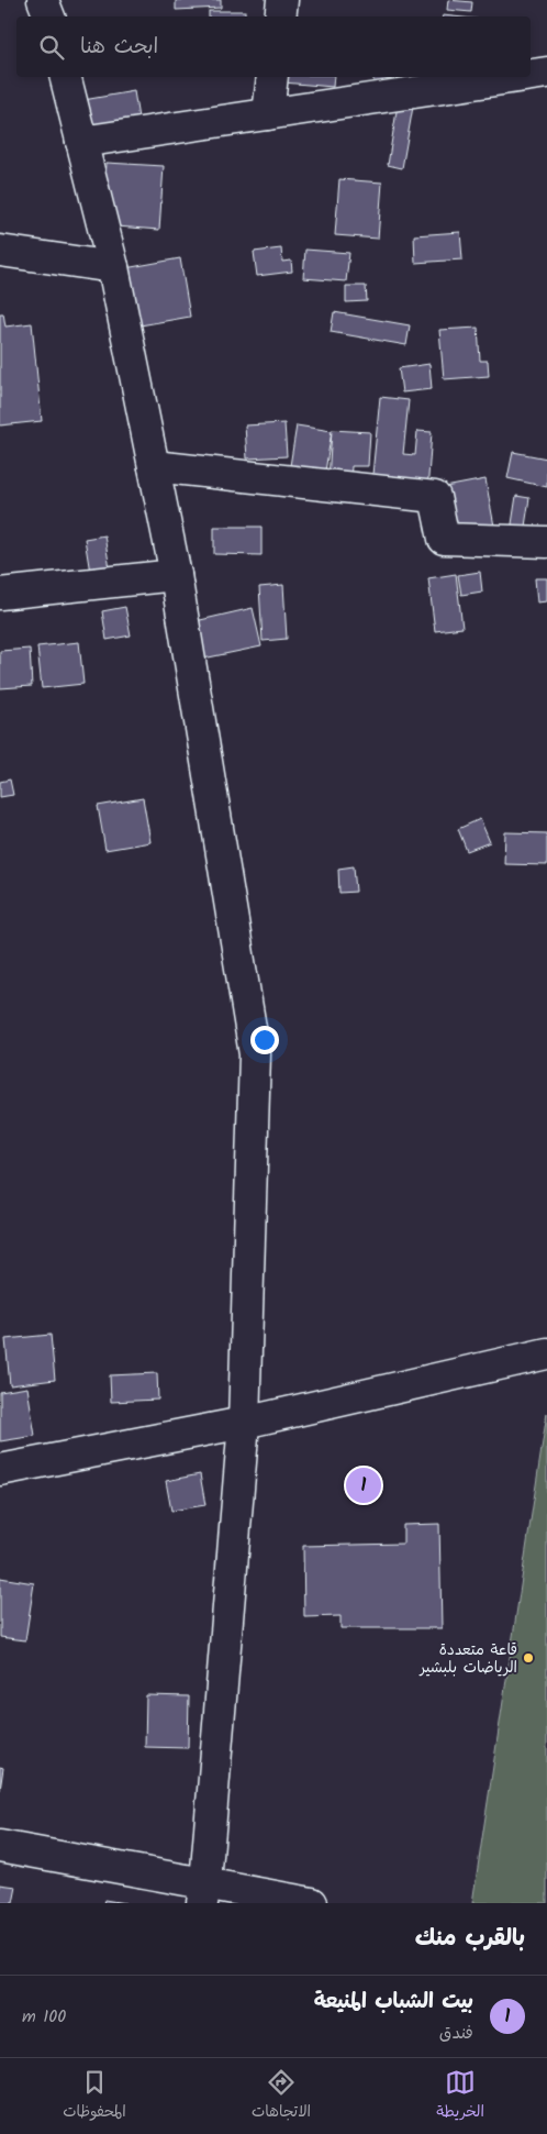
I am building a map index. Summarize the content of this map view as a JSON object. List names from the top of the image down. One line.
{"places":["قاعة متعددة الرياضات بلبشير"],"page":{"search":"ابحث هنا","pins":"1","heading":"بالقرب منك","list":[{"mark":"1","name":"بيت الشباب المنيعة","note":"فندق","value":"100 m"}],"nav":["الخريطة","الاتجاهات","المحفوظات"]}}
